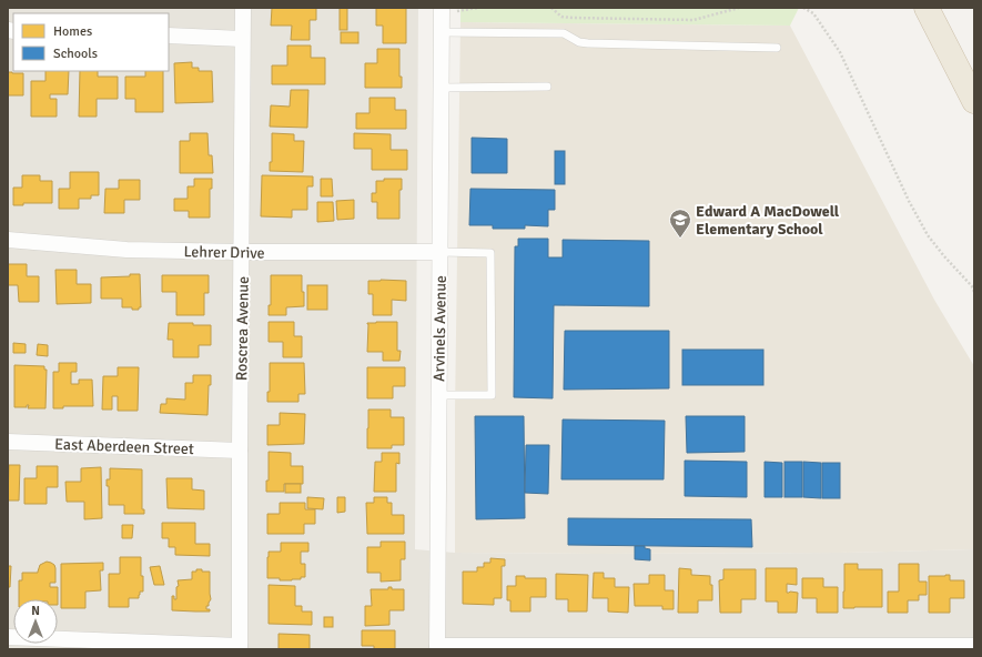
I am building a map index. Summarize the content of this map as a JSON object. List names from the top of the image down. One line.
{"streets":{"street":["Lehrer Drive","Roscrea Avenue","Arvinels Avenue","East Aberdeen Street"]},"crossings":[["Lehrer Drive","Roscrea Avenue"],["Lehrer Drive","Arvinels Avenue"],["Roscrea Avenue","East Aberdeen Street"]],"places":{"school or university":["Edward A MacDowell Elementary School"]},"legend":["Homes","Schools"],"north":"top"}
